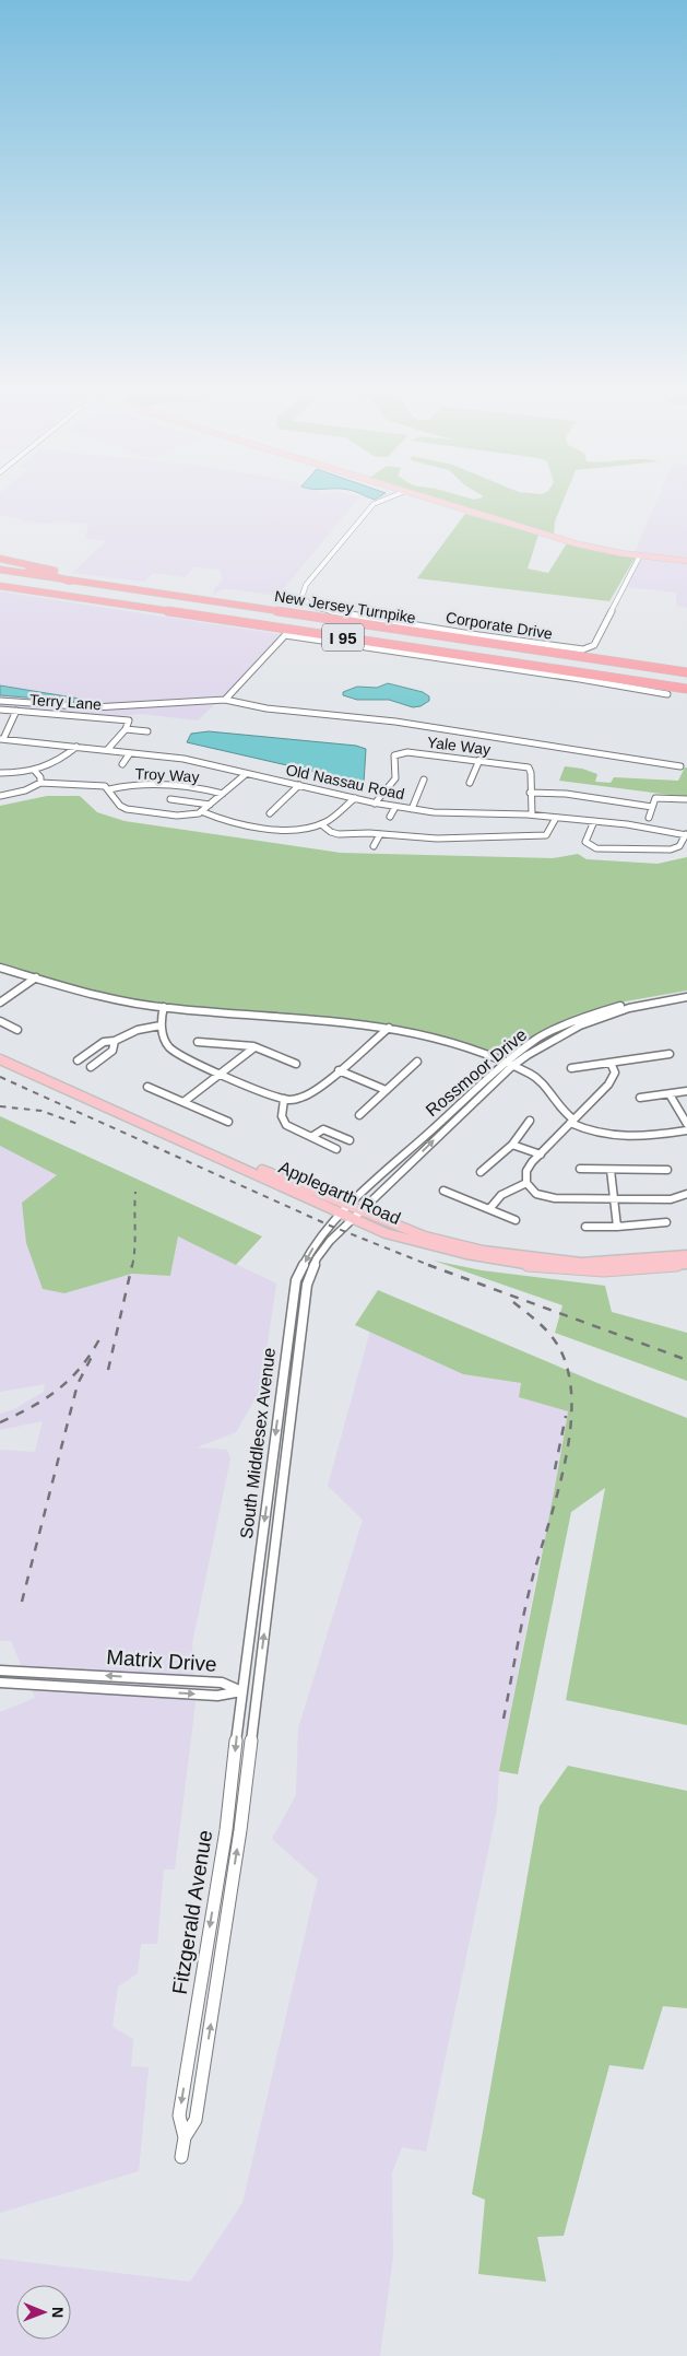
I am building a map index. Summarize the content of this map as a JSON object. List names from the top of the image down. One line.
{"streets":{"highway":["New Jersey Turnpike","I 95"],"main road":["Applegarth Road"],"street":["Corporate Drive","Terry Lane","Yale Way","Troy Way","Old Nassau Road","Rossmoor Drive","South Middlesex Avenue","Matrix Drive","Fitzgerald Avenue"]},"crossings":[["Yale Way","Old Nassau Road"],["Rossmoor Drive","Applegarth Road"],["Rossmoor Drive","South Middlesex Avenue"],["Applegarth Road","South Middlesex Avenue"],["South Middlesex Avenue","Matrix Drive"],["South Middlesex Avenue","Fitzgerald Avenue"],["Matrix Drive","Fitzgerald Avenue"]],"north":"right"}
